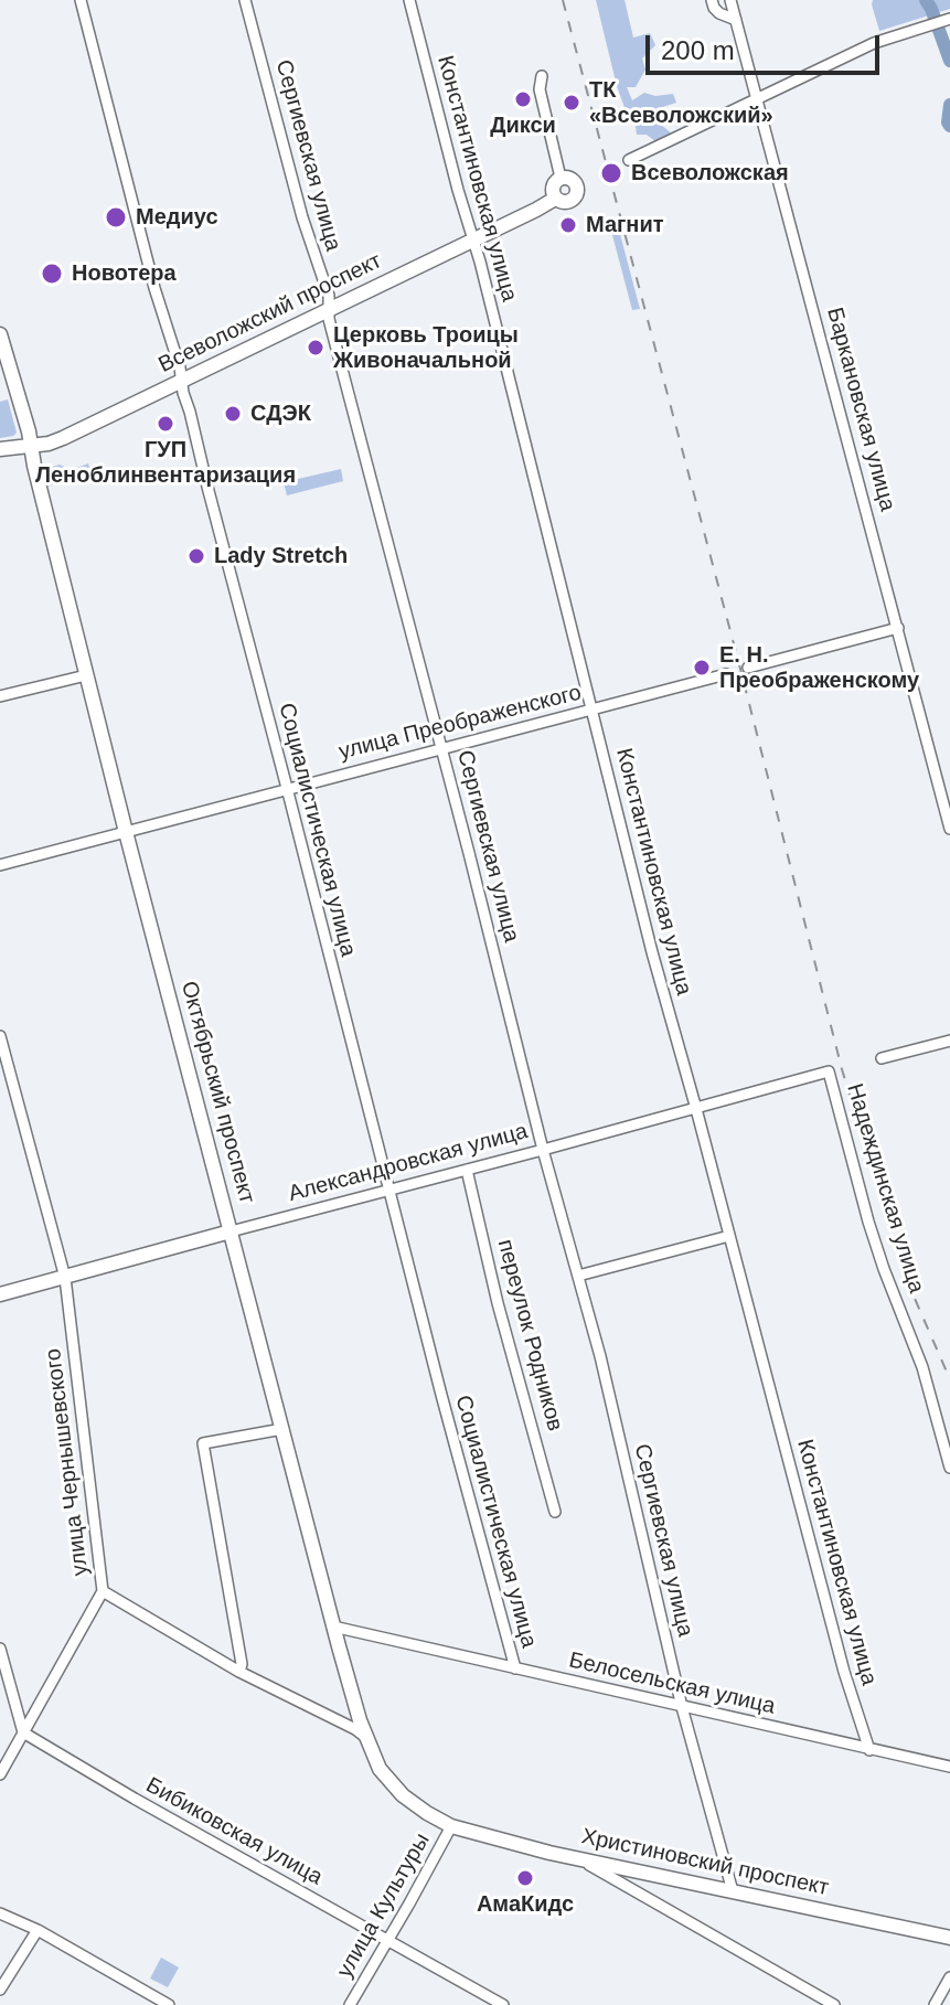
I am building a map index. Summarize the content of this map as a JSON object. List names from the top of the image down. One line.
{"streets":{"street":["Сергиевская улица","Константиновская улица","Всеволожский проспект","Баркановская улица","улица Преображенского","Социалистическая улица","Октябрьский проспект","Александровская улица","Надеждинская улица","переулок Родников","улица Чернышевского","Белосельская улица","Бибиковская улица","Христиновский проспект","улица Культуры"]},"crossings":[["Сергиевская улица","Всеволожский проспект"],["Сергиевская улица","улица Преображенского"],["Сергиевская улица","Александровская улица"],["Сергиевская улица","Белосельская улица"],["Сергиевская улица","Христиновский проспект"],["Константиновская улица","Всеволожский проспект"],["Константиновская улица","улица Преображенского"],["Константиновская улица","Александровская улица"],["Константиновская улица","Белосельская улица"],["Всеволожский проспект","Социалистическая улица"],["Всеволожский проспект","Октябрьский проспект"],["улица Преображенского","Социалистическая улица"],["улица Преображенского","Октябрьский проспект"],["Социалистическая улица","Александровская улица"],["Социалистическая улица","Белосельская улица"],["Октябрьский проспект","Александровская улица"],["Октябрьский проспект","улица Чернышевского"],["Октябрьский проспект","Белосельская улица"],["Октябрьский проспект","Христиновский проспект"],["Октябрьский проспект","улица Культуры"],["Александровская улица","Надеждинская улица"],["Александровская улица","переулок Родников"],["Александровская улица","улица Чернышевского"],["Бибиковская улица","улица Культуры"],["Христиновский проспект","улица Культуры"]],"places":["Дикси","ТК «Всеволожский»","Всеволожская","Медиус","Магнит","Новотера","Церковь Троицы Живоначальной","СДЭК","ГУП Леноблинвентаризация","Lady Stretch","Е. Н. Преображенскому","АмаКидс"],"scale_bar":"200 m"}
